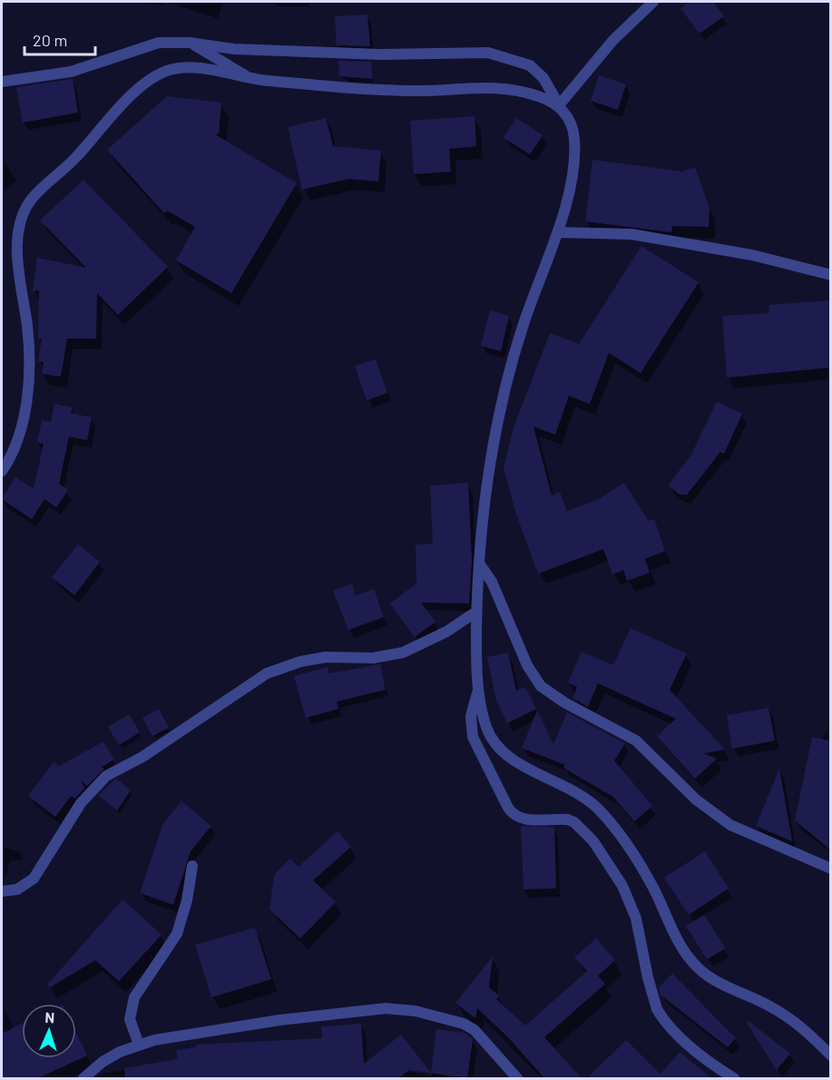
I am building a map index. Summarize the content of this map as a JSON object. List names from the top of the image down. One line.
{"scale_bar":"20 m","north":"top"}
